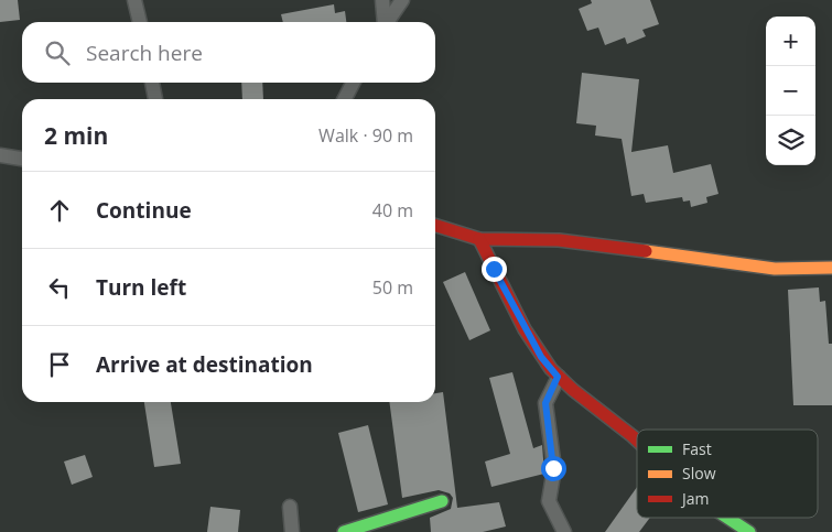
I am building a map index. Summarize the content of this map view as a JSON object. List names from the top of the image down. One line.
{"legend":["Fast","Slow","Jam"],"page":{"map_buttons":["+","−"],"search":"Search here","heading":["2 min","Walk · 90 m"],"list":[["Continue","40 m"],["Turn left","50 m"],"Arrive at destination"]}}
